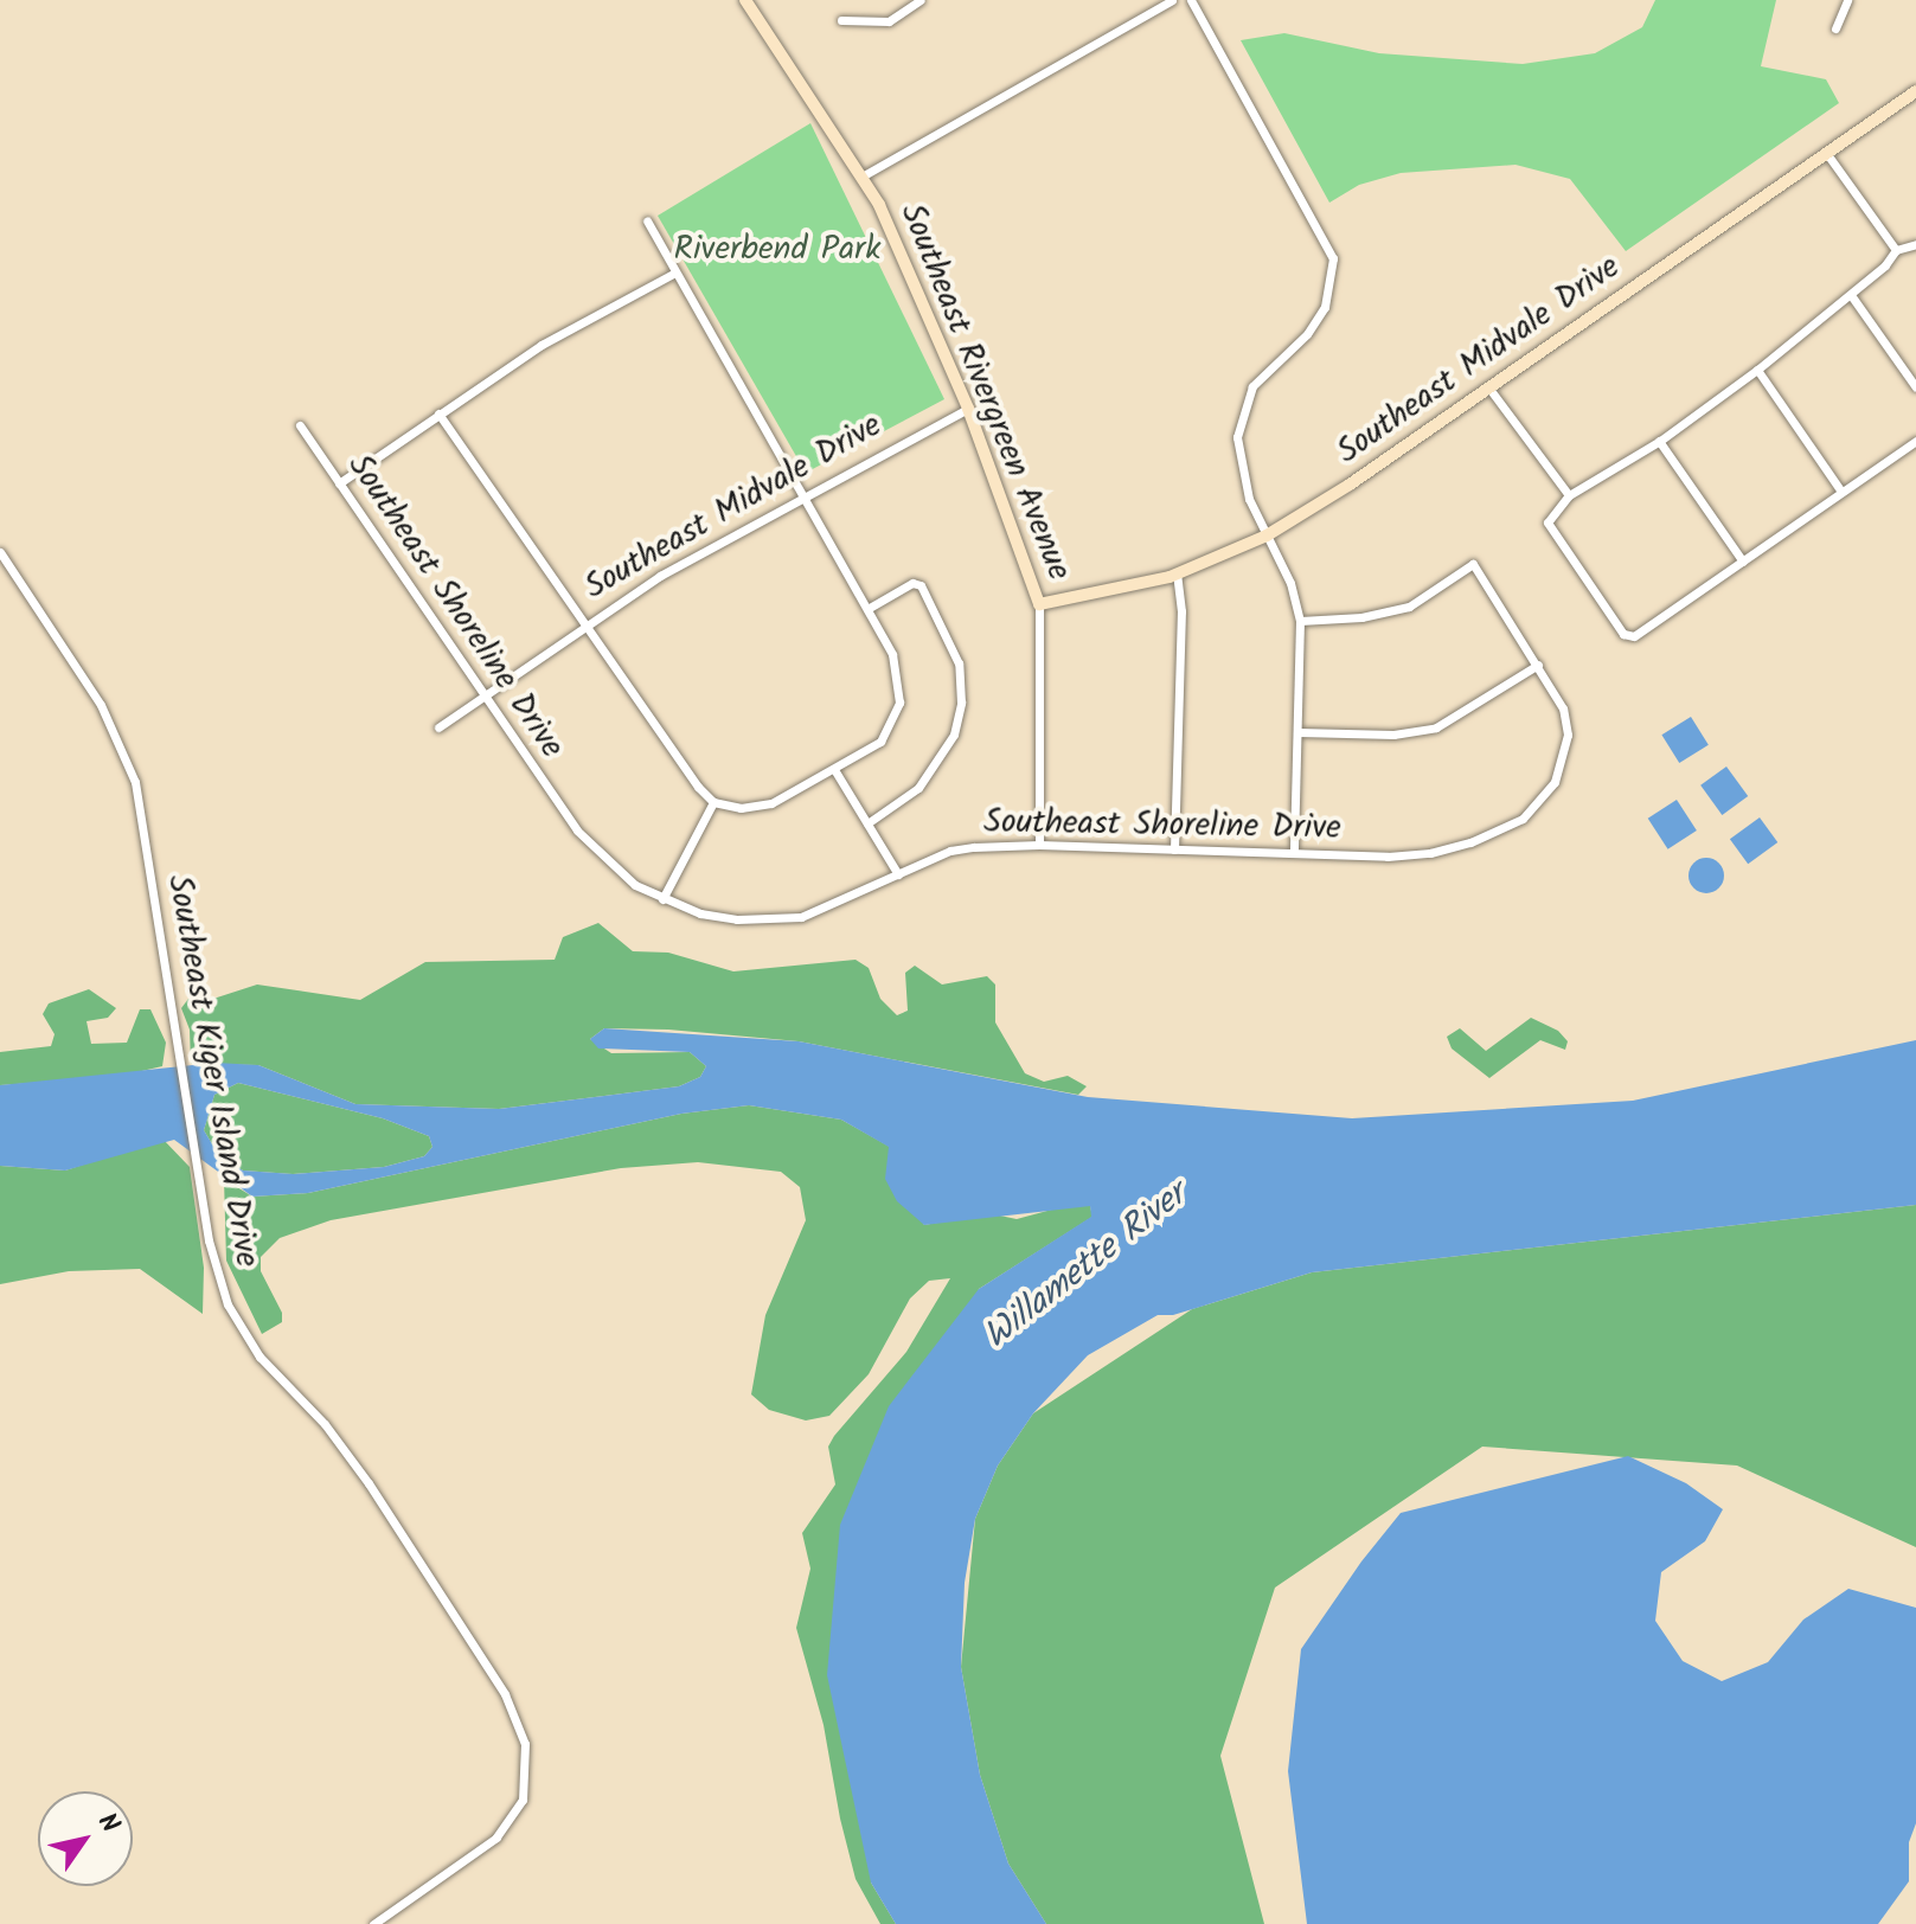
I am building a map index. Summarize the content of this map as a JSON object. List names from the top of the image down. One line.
{"streets":{"street":["Southeast Midvale Drive","Southeast Rivergreen Avenue","Southeast Shoreline Drive","Southeast Kiger Island Drive"]},"crossings":[["Southeast Midvale Drive","Southeast Rivergreen Avenue"],["Southeast Midvale Drive","Southeast Shoreline Drive"],["Southeast Rivergreen Avenue","Southeast Shoreline Drive"]],"water":["Willamette River"],"parks":["Riverbend Park"],"north":"top right"}
